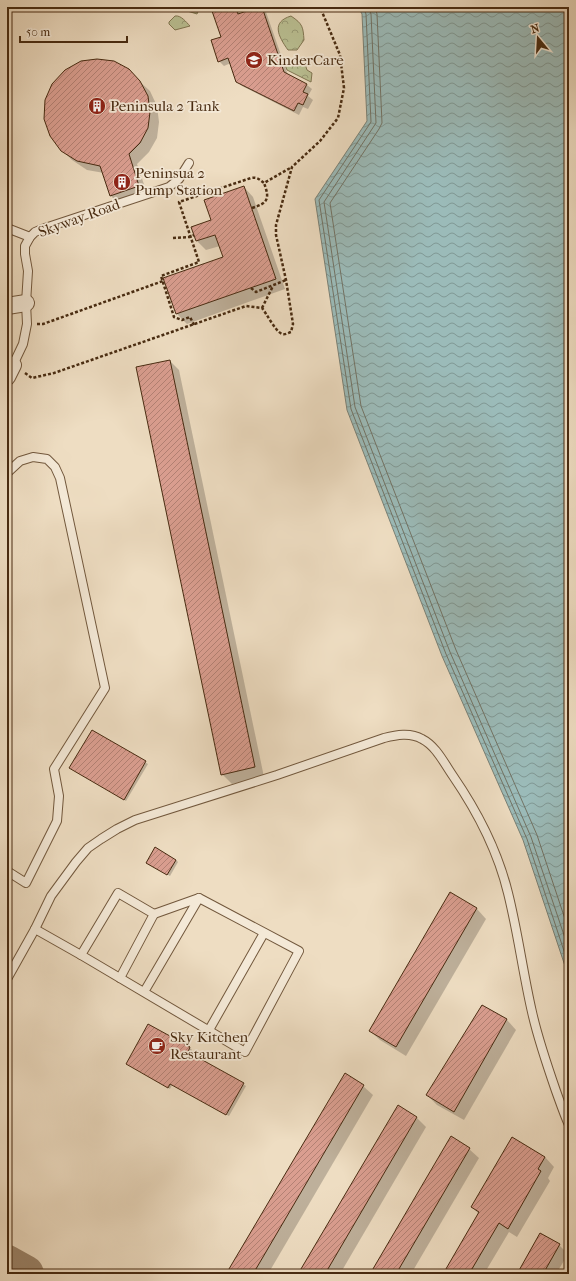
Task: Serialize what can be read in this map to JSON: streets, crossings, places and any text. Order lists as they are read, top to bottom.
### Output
{
  "streets": {
    "lane": ["Skyway Road"]
  },
  "places": {
    "school or university": ["KinderCare"],
    "building": ["Peninsula 2 Tank", "Peninsua 2 Pump Station"],
    "cafe": ["Sky Kitchen Restaurant"]
  },
  "scale_bar": "50 m",
  "north": "top"
}
